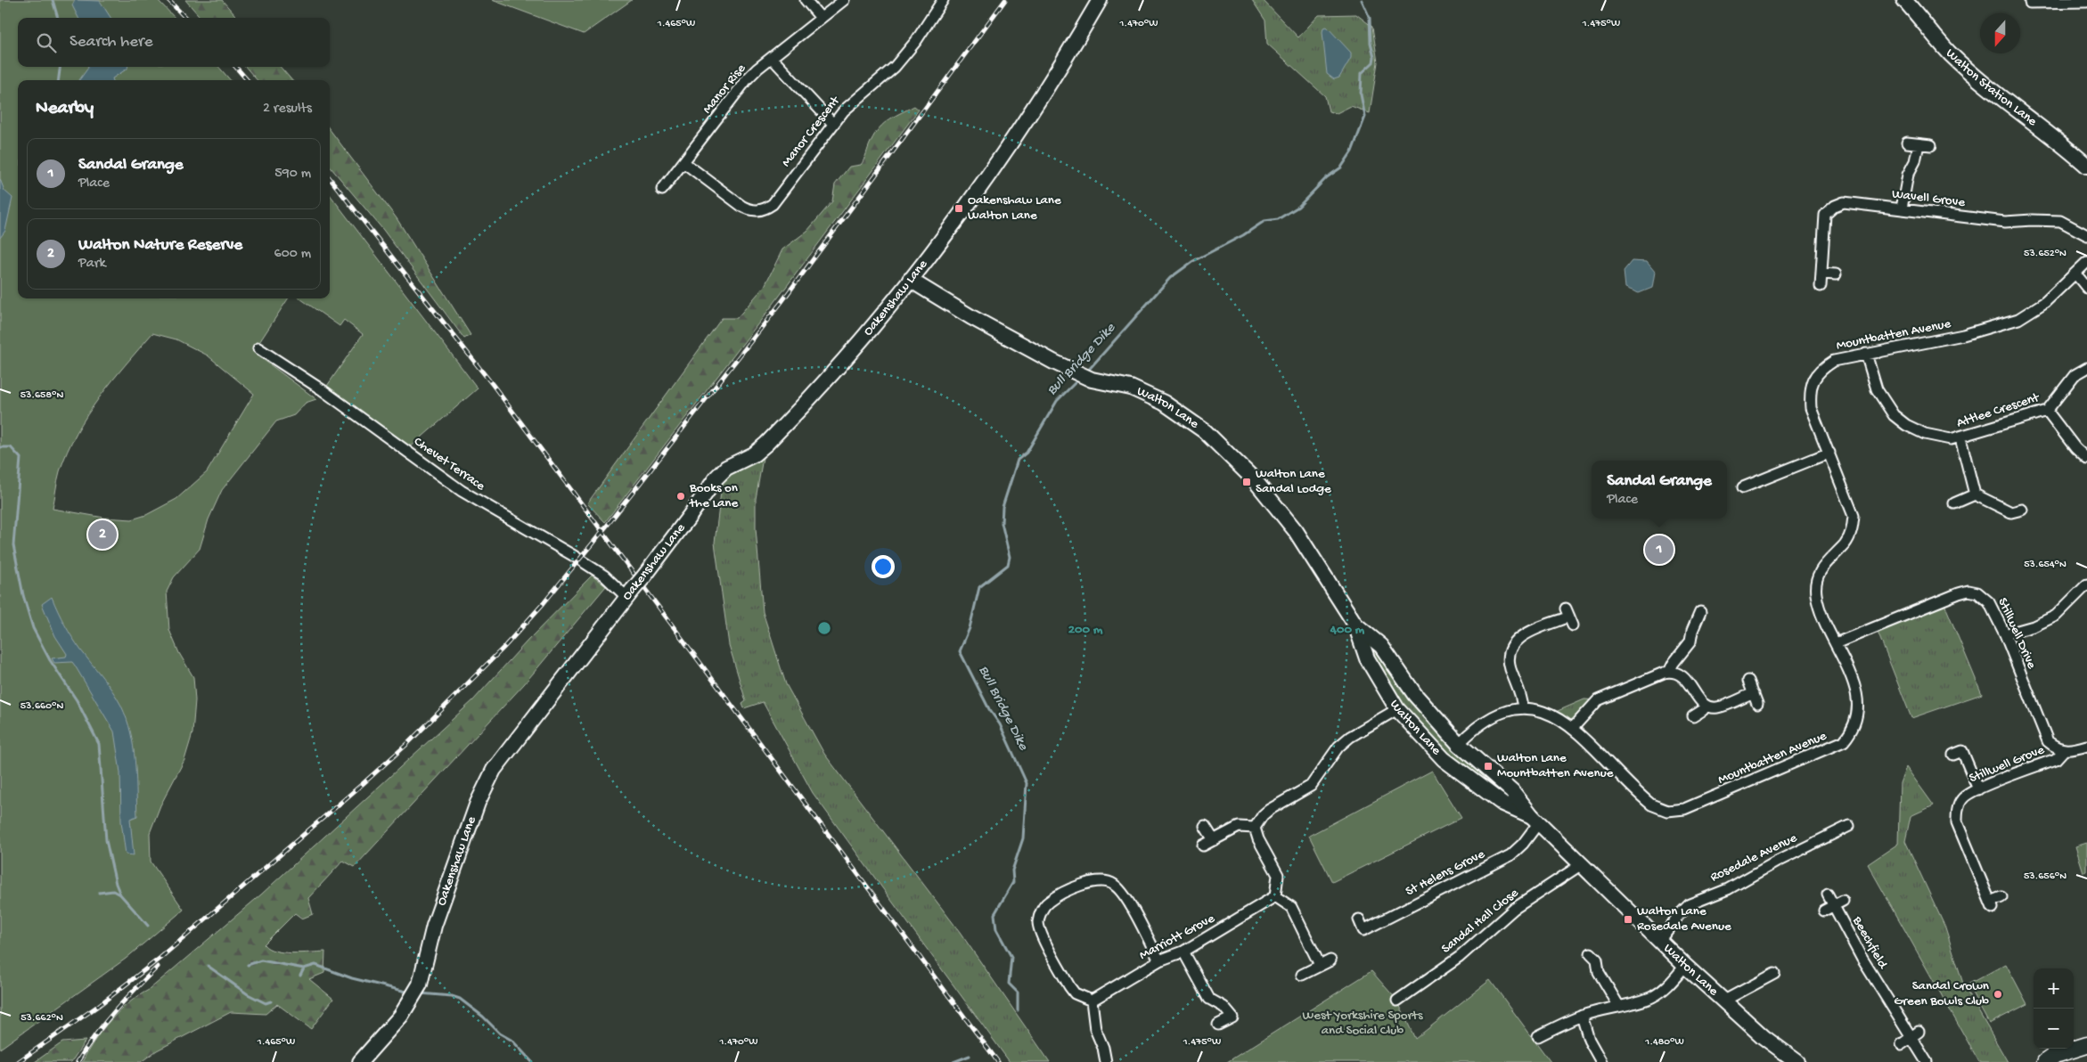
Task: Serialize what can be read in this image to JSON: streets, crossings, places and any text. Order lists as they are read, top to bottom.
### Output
{
  "streets": {
    "street": [
      "Walton Station Lane",
      "Manor Rise",
      "Manor Crescent",
      "Wavell Grove",
      "Oakenshaw Lane",
      "Mountbatten Avenue",
      "Walton Lane",
      "Attlee Crescent",
      "Chevet Terrace",
      "Stillwell Drive",
      "Stillwell Grove",
      "Rosedale Avenue",
      "St Helens Grove",
      "Sandal Hall Close",
      "Marriott Grove",
      "Beechfield"
    ]
  },
  "crossings": [
    ["Manor Rise", "Manor Crescent"],
    ["Oakenshaw Lane", "Walton Lane"],
    ["Oakenshaw Lane", "Chevet Terrace"],
    ["Mountbatten Avenue", "Walton Lane"],
    ["Mountbatten Avenue", "Attlee Crescent"],
    ["Mountbatten Avenue", "Stillwell Drive"],
    ["Walton Lane", "Rosedale Avenue"],
    ["Walton Lane", "St Helens Grove"],
    ["Walton Lane", "Sandal Hall Close"],
    ["Stillwell Drive", "Stillwell Grove"]
  ],
  "water": ["Bull Bridge Dike"],
  "parks": ["West Yorkshire Sports and Social Club"],
  "places": {
    "transit": [
      "Oakenshaw Lane Walton Lane",
      "Walton Lane Sandal Lodge",
      "Walton Lane Mountbatten Avenue",
      "Walton Lane Rosedale Avenue"
    ],
    "other": ["Books on the Lane", "Sandal Crown Green Bowls Club"]
  },
  "north": "bottom",
  "page": {
    "search": "Search here",
    "heading": ["Nearby", "2 results"],
    "list": [
      {
        "mark": "1",
        "name": "Sandal Grange",
        "note": "Place",
        "value": "590 m"
      },
      {
        "mark": "2",
        "name": "Walton Nature Reserve",
        "note": "Park",
        "value": "600 m"
      }
    ],
    "popup": ["Sandal Grange", "Place"],
    "pins": ["2", "1"],
    "map_buttons": ["+", "−"]
  },
  "coordinates": [
    "1.465°W",
    "1.470°W",
    "1.475°W",
    "53.652°N",
    "53.658°N",
    "53.654°N",
    "53.660°N",
    "53.656°N",
    "53.662°N",
    "1.480°W"
  ],
  "rings": ["200 m", "400 m"]
}
